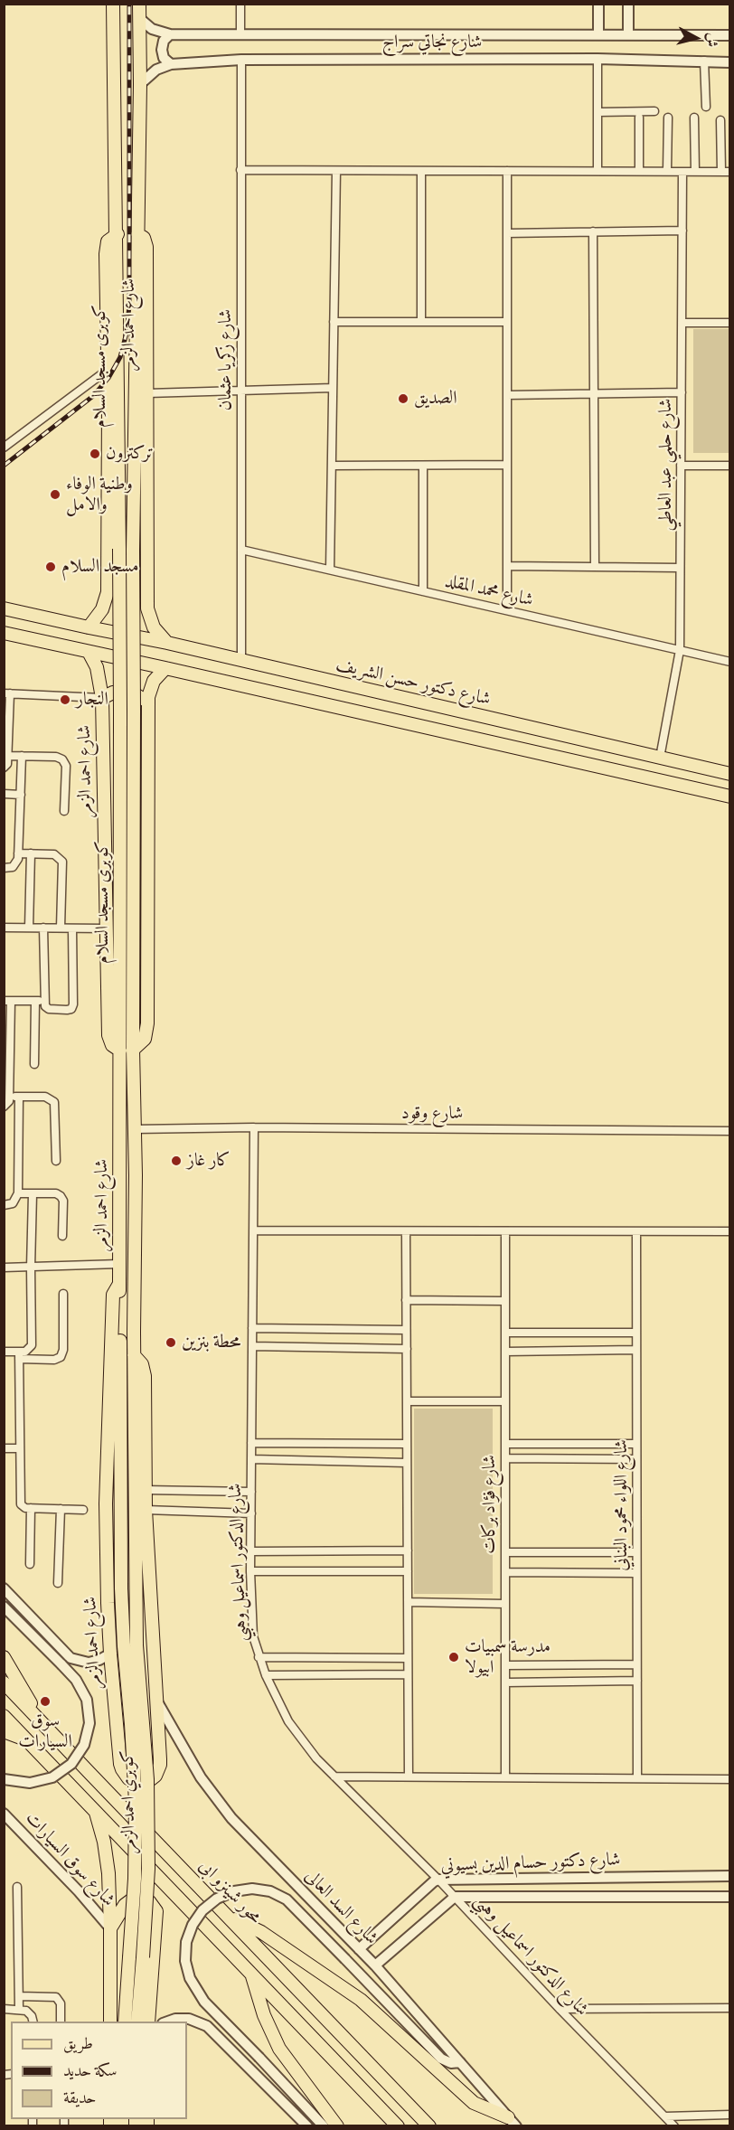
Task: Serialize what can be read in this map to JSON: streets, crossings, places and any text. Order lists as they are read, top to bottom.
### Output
{
  "streets": {
    "main road": [
      "شارع احمد الزمر",
      "كوبرى مسجد السلام",
      "شارع دكتور حسن الشريف",
      "كوبري احمد الزمر",
      "محور شينزو ابى"
    ],
    "street": [
      "شارع نجاتي سراج",
      "شارع زكريا عثمان",
      "شارع حلمي عبد العاطي",
      "شارع محمد المقلد",
      "شارع وقود",
      "شارع فؤاد بركات",
      "شارع اللواء محمود البناني",
      "شارع الدكتور اسماعيل وهبي",
      "شارع سوق السيارات",
      "شارع دكتور حسام الدين بسيوني",
      "شارع السد العالى"
    ]
  },
  "crossings": [
    ["شارع نجاتي سراج", "شارع احمد الزمر"],
    ["شارع نجاتي سراج", "شارع زكريا عثمان"],
    ["شارع احمد الزمر", "كوبرى مسجد السلام"],
    ["شارع احمد الزمر", "شارع دكتور حسن الشريف"],
    ["شارع احمد الزمر", "شارع وقود"],
    ["شارع احمد الزمر", "شارع السد العالى"],
    ["شارع زكريا عثمان", "شارع محمد المقلد"],
    ["شارع زكريا عثمان", "شارع دكتور حسن الشريف"],
    ["شارع حلمي عبد العاطي", "شارع محمد المقلد"],
    ["شارع حلمي عبد العاطي", "شارع دكتور حسن الشريف"],
    ["شارع وقود", "شارع الدكتور اسماعيل وهبي"],
    ["شارع الدكتور اسماعيل وهبي", "شارع دكتور حسام الدين بسيوني"],
    ["شارع دكتور حسام الدين بسيوني", "شارع السد العالى"]
  ],
  "places": [
    "الصديق",
    "تركترون",
    "وطنية الوفاء والامل",
    "مسجد السلام",
    "النجار",
    "كار غاز",
    "محطة بنزين",
    "مدرسة سمبيات ابيولا",
    "سوق السيارات"
  ],
  "legend": ["طريق", "سكة حديد", "حديقة"],
  "north": "right"
}
